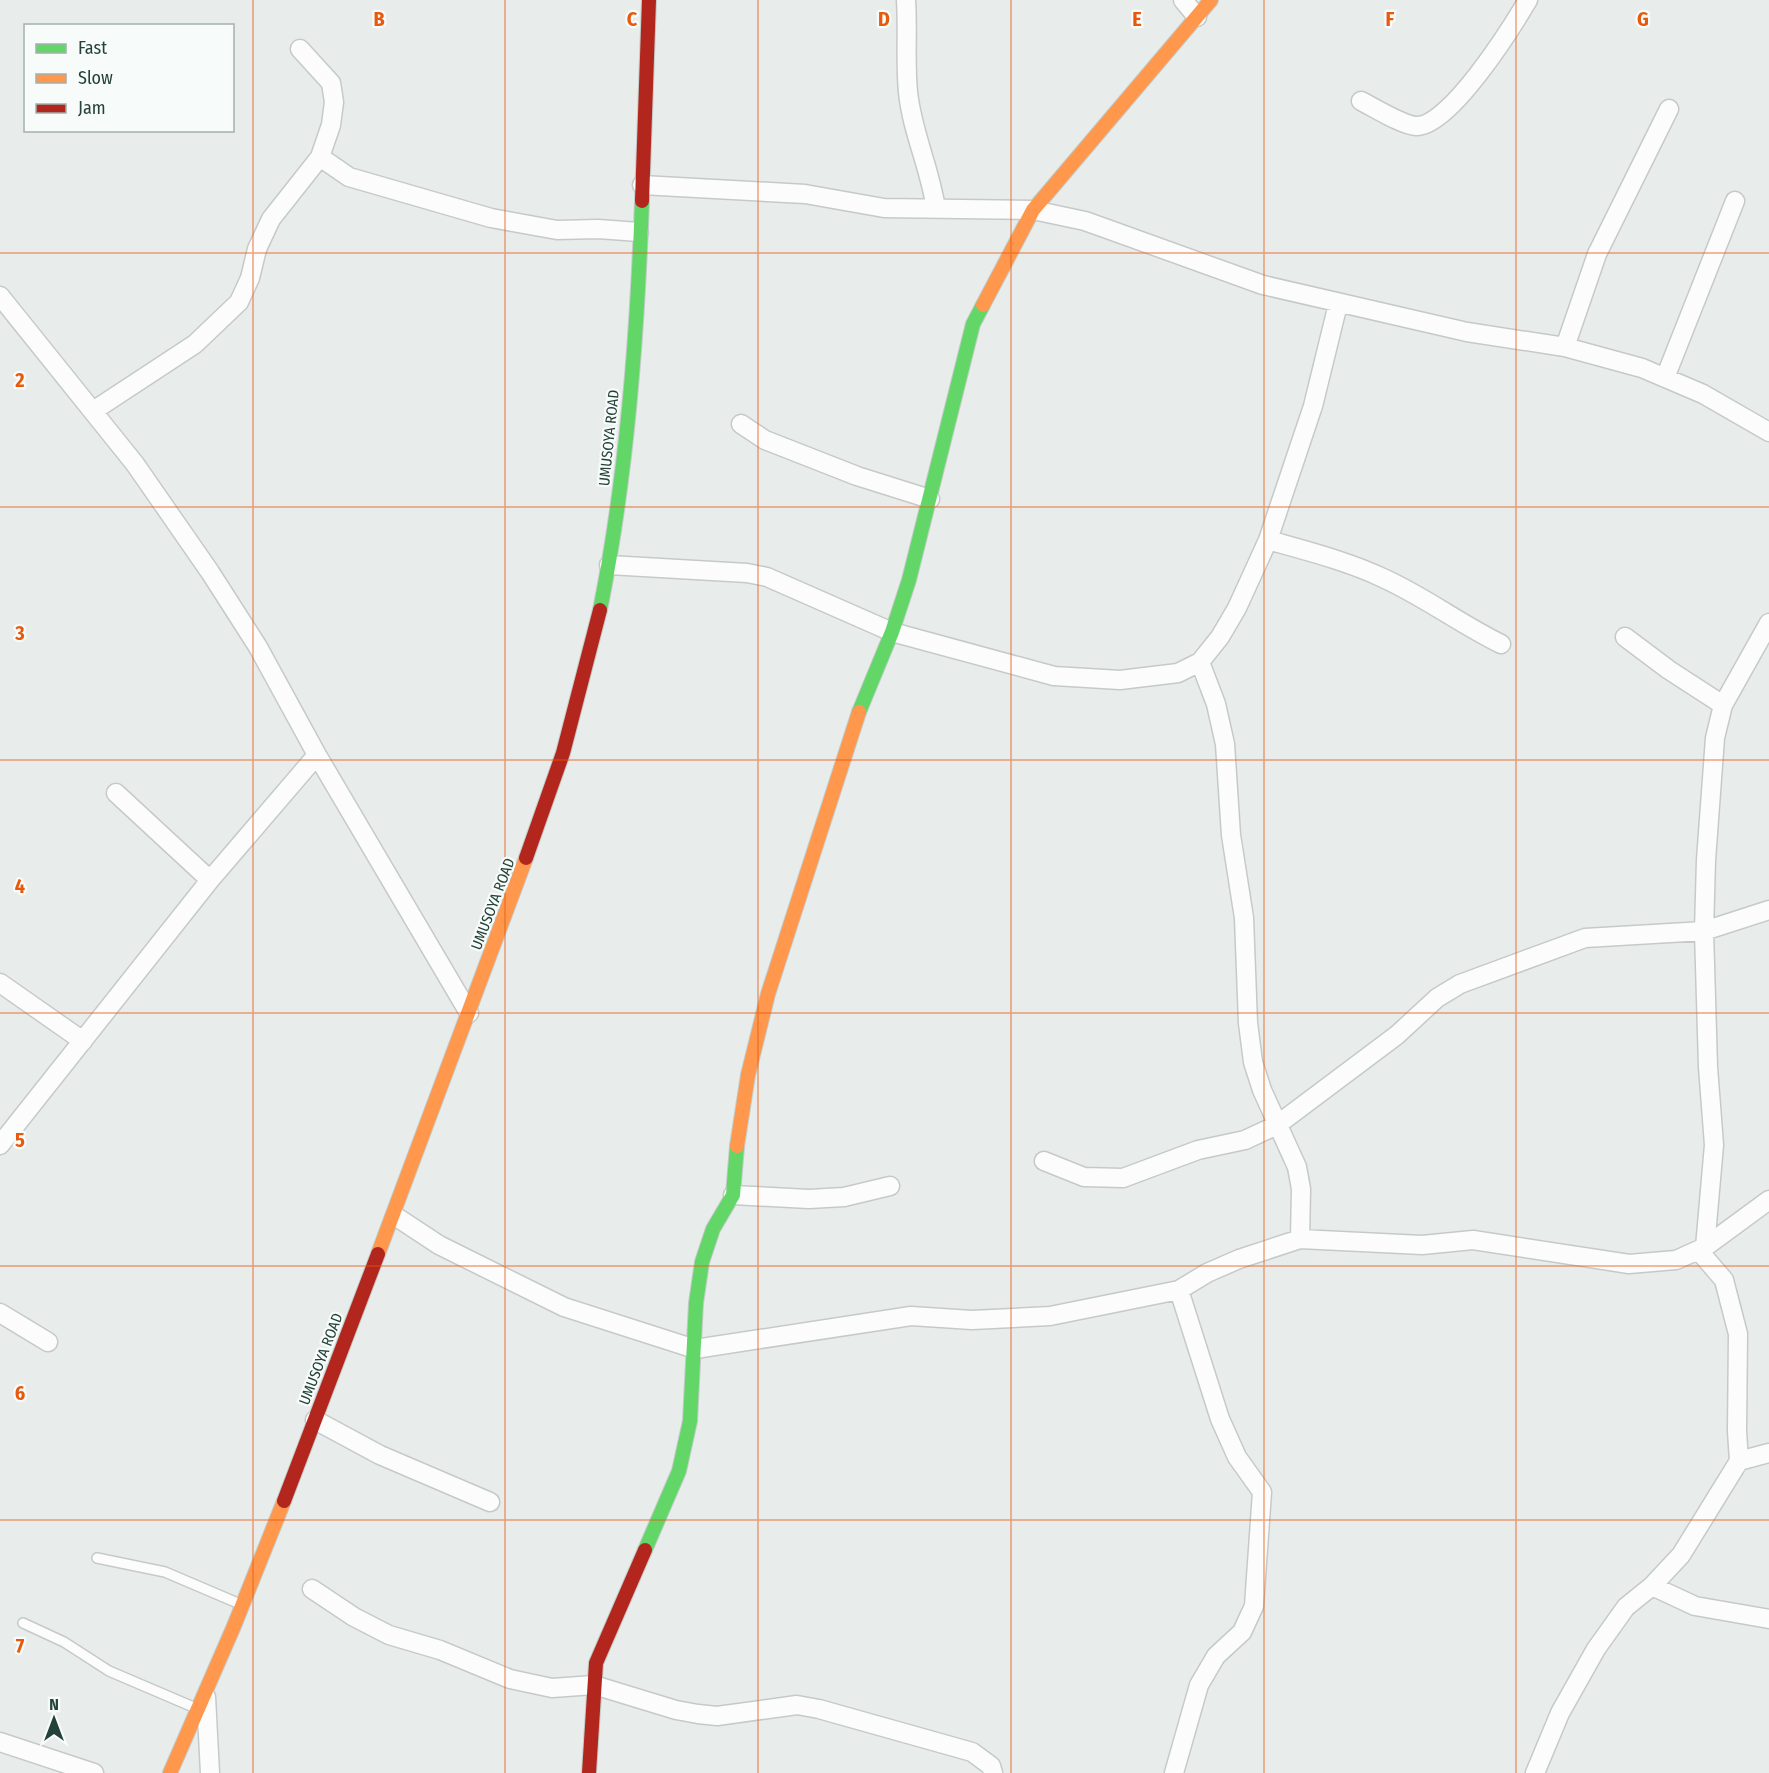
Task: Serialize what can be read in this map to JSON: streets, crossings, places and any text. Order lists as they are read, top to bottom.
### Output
{
  "streets": {
    "street": ["UMUSOYA ROAD"]
  },
  "legend": ["Fast", "Slow", "Jam"],
  "north": "top",
  "grid": {
    "columns": [
      "B",
      "C",
      "D",
      "E",
      "F",
      "G"
    ],
    "rows": [
      "2",
      "3",
      "4",
      "5",
      "6",
      "7"
    ]
  }
}
